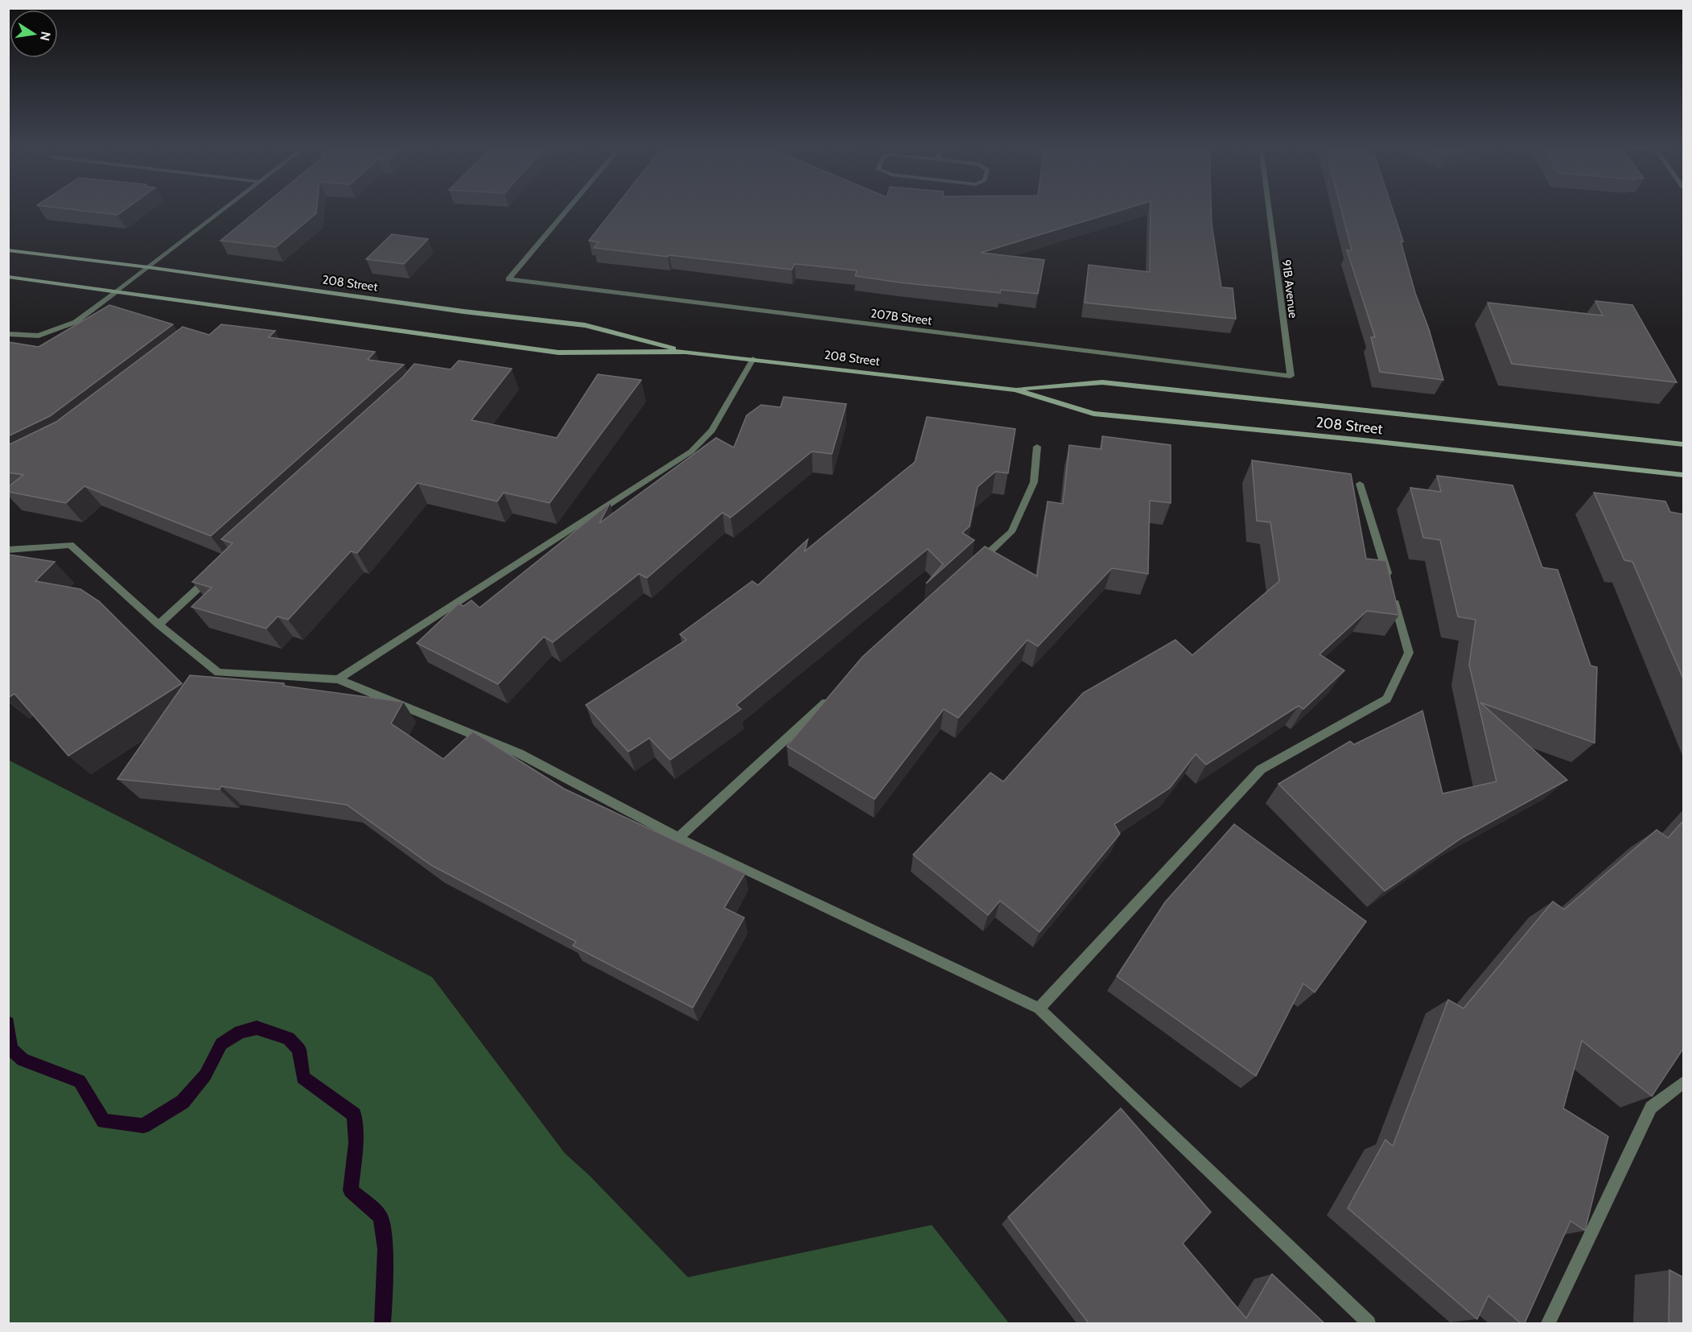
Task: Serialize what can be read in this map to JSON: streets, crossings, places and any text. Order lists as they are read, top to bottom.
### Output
{
  "streets": {
    "main road": ["208 Street"],
    "street": ["91B Avenue", "207B Street"]
  },
  "crossings": [
    ["91B Avenue", "207B Street"]
  ],
  "north": "right"
}
